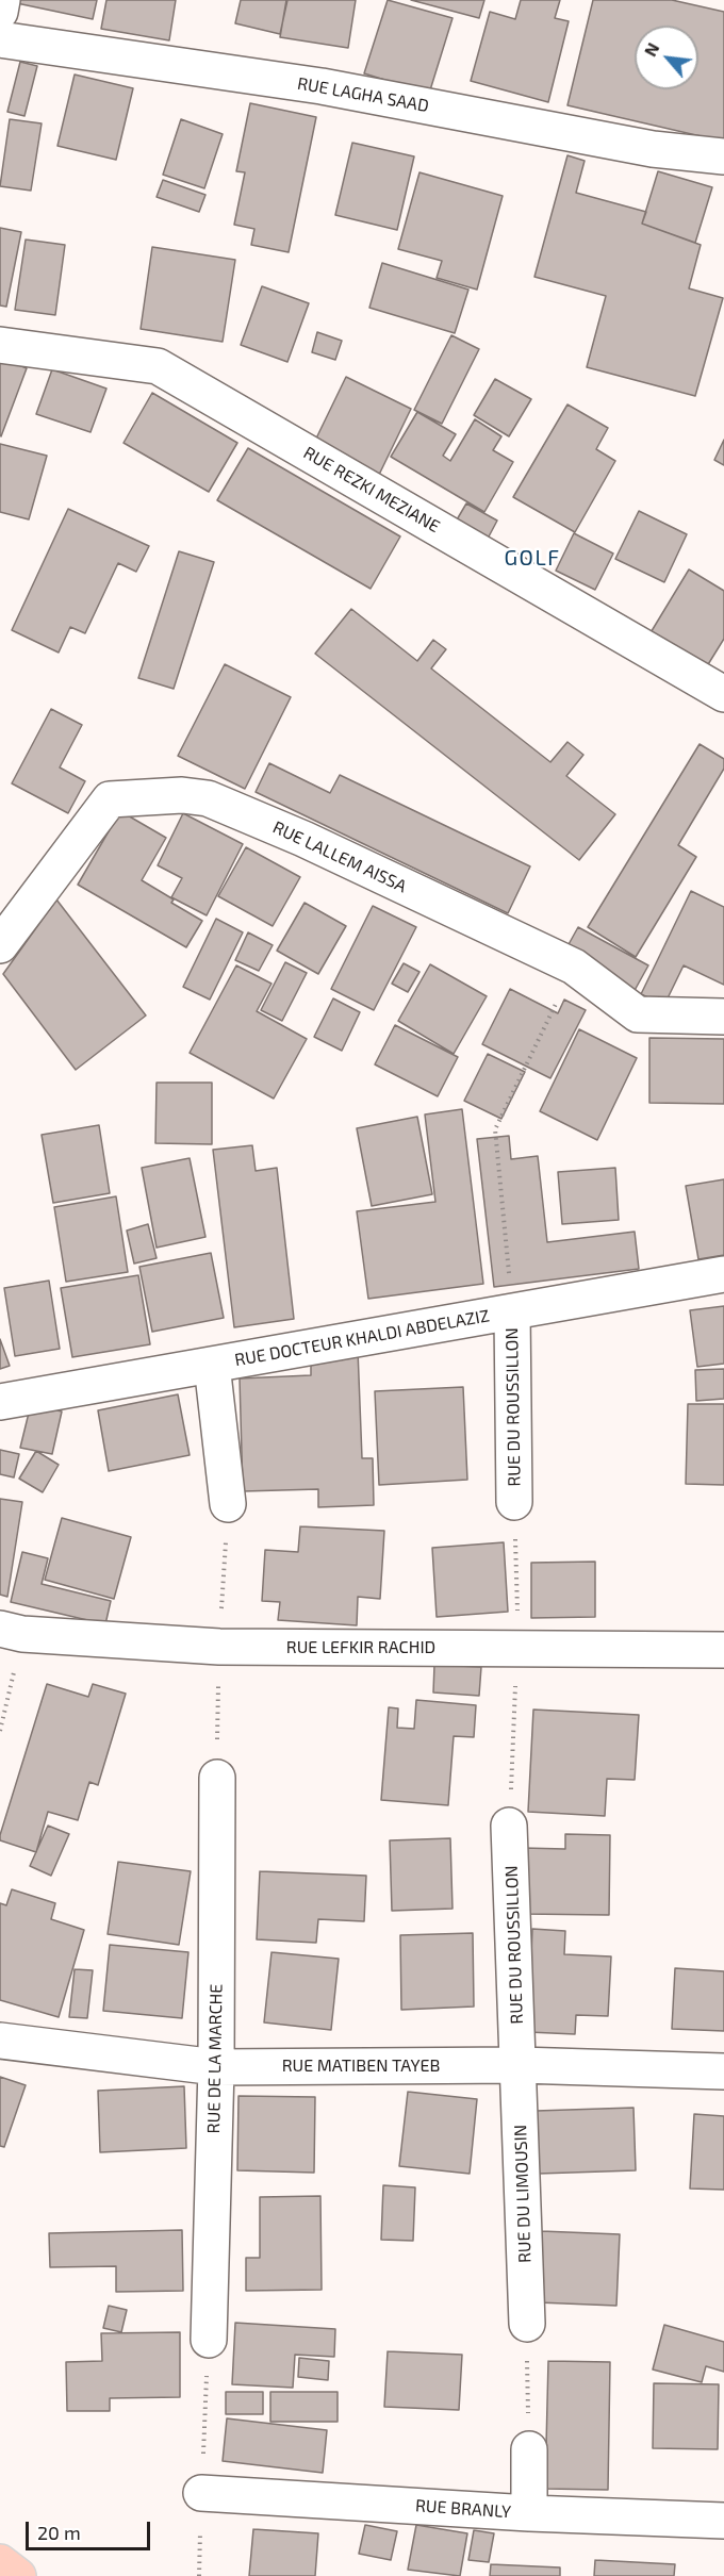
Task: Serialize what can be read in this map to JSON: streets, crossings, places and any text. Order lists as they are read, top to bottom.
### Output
{
  "streets": {
    "street": [
      "RUE LAGHA SAAD",
      "RUE REZKI MEZIANE",
      "RUE LALLEM AISSA",
      "RUE DOCTEUR KHALDI ABDELAZIZ",
      "RUE DU ROUSSILLON",
      "RUE LEFKIR RACHID",
      "RUE DE LA MARCHE",
      "RUE MATIBEN TAYEB",
      "RUE DU LIMOUSIN",
      "RUE BRANLY"
    ]
  },
  "crossings": [
    ["RUE DOCTEUR KHALDI ABDELAZIZ", "RUE DU ROUSSILLON"],
    ["RUE DU ROUSSILLON", "RUE MATIBEN TAYEB"],
    ["RUE DU ROUSSILLON", "RUE DU LIMOUSIN"],
    ["RUE DE LA MARCHE", "RUE MATIBEN TAYEB"],
    ["RUE MATIBEN TAYEB", "RUE DU LIMOUSIN"]
  ],
  "districts": ["GOLF"],
  "scale_bar": "20 m",
  "north": "top left"
}
